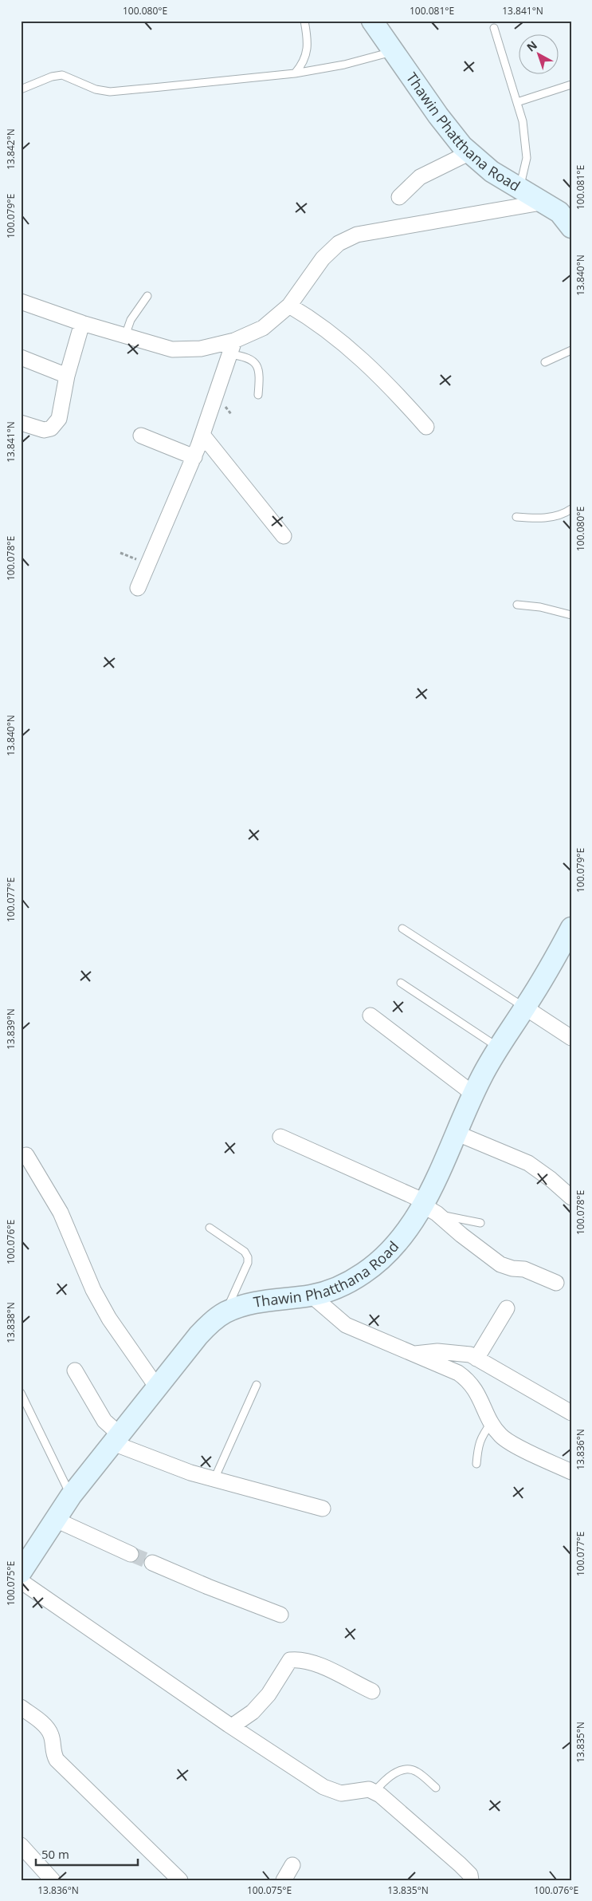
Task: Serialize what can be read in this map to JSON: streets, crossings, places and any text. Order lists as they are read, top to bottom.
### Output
{
  "streets": {
    "street": ["Thawin Phatthana Road"]
  },
  "scale_bar": "50 m",
  "north": "top left",
  "coordinates": [
    "100.080°E",
    "100.081°E",
    "13.841°N",
    "13.842°N",
    "100.079°E",
    "13.840°N",
    "100.078°E",
    "100.077°E",
    "13.839°N",
    "100.076°E",
    "13.838°N",
    "13.836°N",
    "100.075°E",
    "13.835°N"
  ]
}
